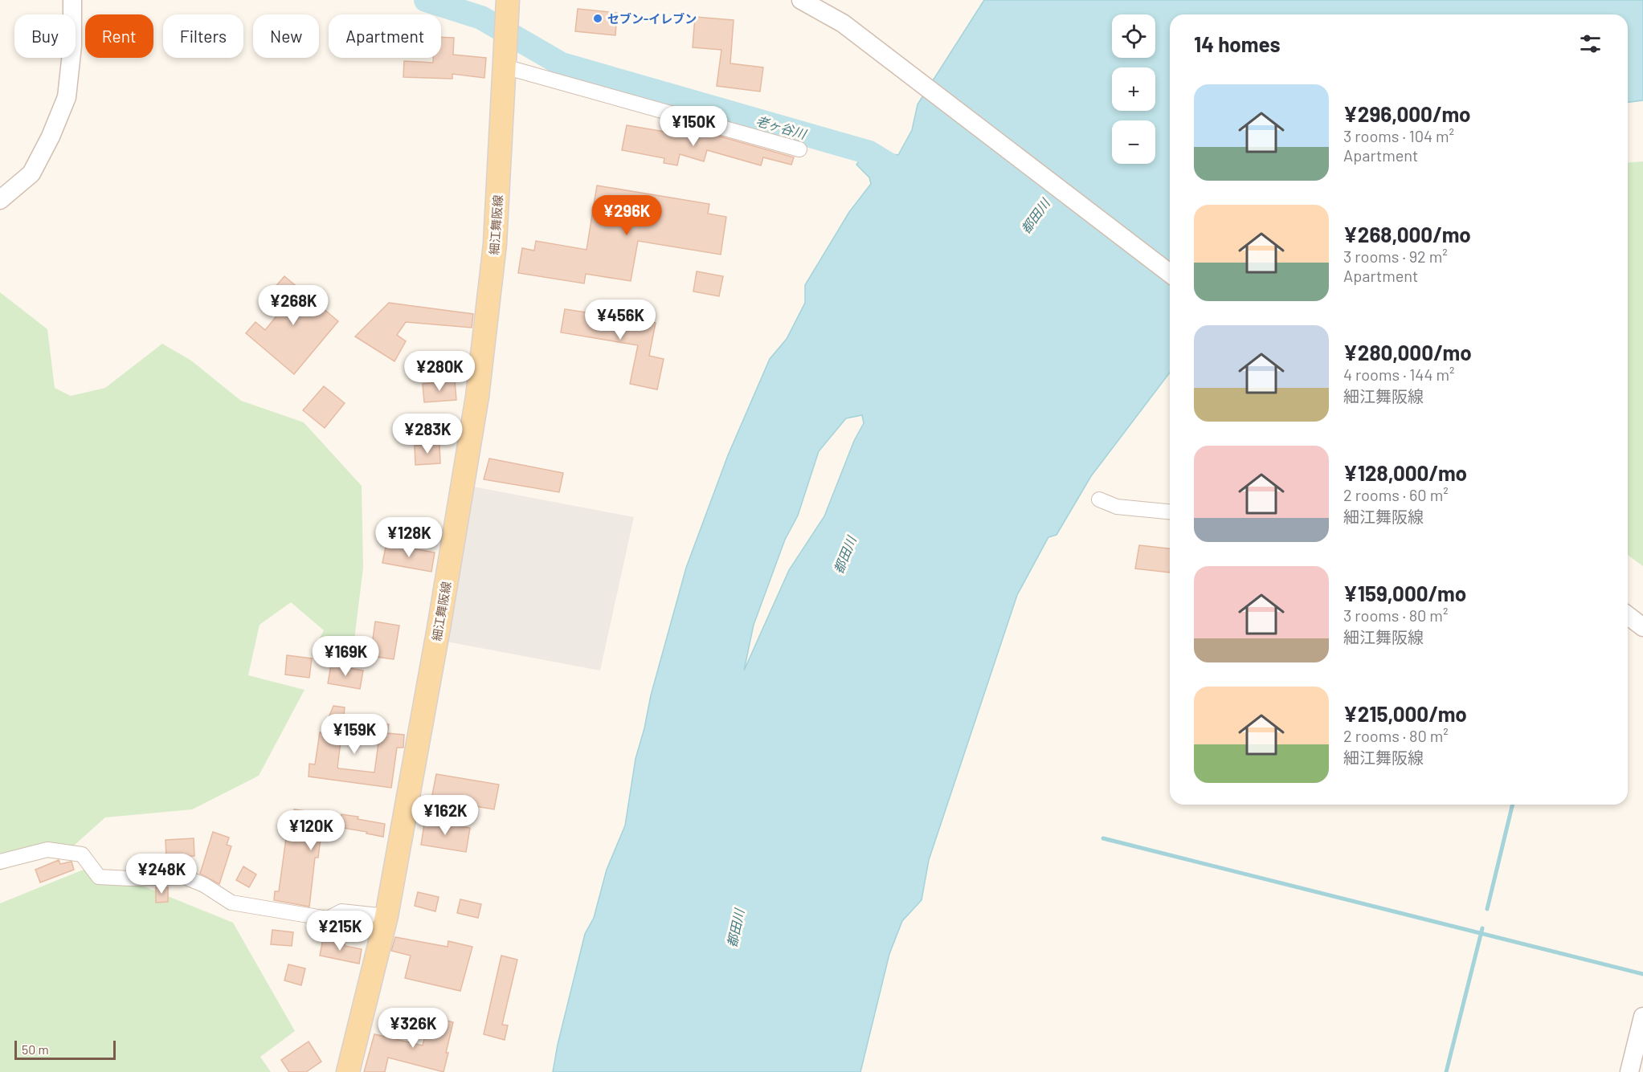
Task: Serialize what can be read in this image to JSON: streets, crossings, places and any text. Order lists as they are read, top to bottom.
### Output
{
  "streets": {
    "main road": ["細江舞阪線"]
  },
  "water": ["老ヶ谷川", "都田川"],
  "places": ["セブン-イレブン"],
  "scale_bar": "50 m",
  "page": {
    "map_buttons": ["+", "−"],
    "chip": [
      "Buy",
      "Rent",
      "Filters",
      "New",
      "Apartment"
    ],
    "heading": "14 homes",
    "list": [
      {
        "name": "¥296,000/mo",
        "note": "3 rooms · 104 m² · Apartment"
      },
      {
        "name": "¥268,000/mo",
        "note": "3 rooms · 92 m² · Apartment"
      },
      {
        "name": "¥280,000/mo",
        "note": "4 rooms · 144 m² · 細江舞阪線"
      },
      {
        "name": "¥128,000/mo",
        "note": "2 rooms · 60 m² · 細江舞阪線"
      },
      {
        "name": "¥159,000/mo",
        "note": "3 rooms · 80 m² · 細江舞阪線"
      },
      {
        "name": "¥215,000/mo",
        "note": "2 rooms · 80 m² · 細江舞阪線"
      }
    ],
    "price": [
      "¥150K",
      "¥296K",
      "¥268K",
      "¥456K",
      "¥280K",
      "¥283K",
      "¥128K",
      "¥169K",
      "¥159K",
      "¥162K",
      "¥120K",
      "¥248K",
      "¥215K",
      "¥326K"
    ],
    "scale": "50 m"
  }
}
